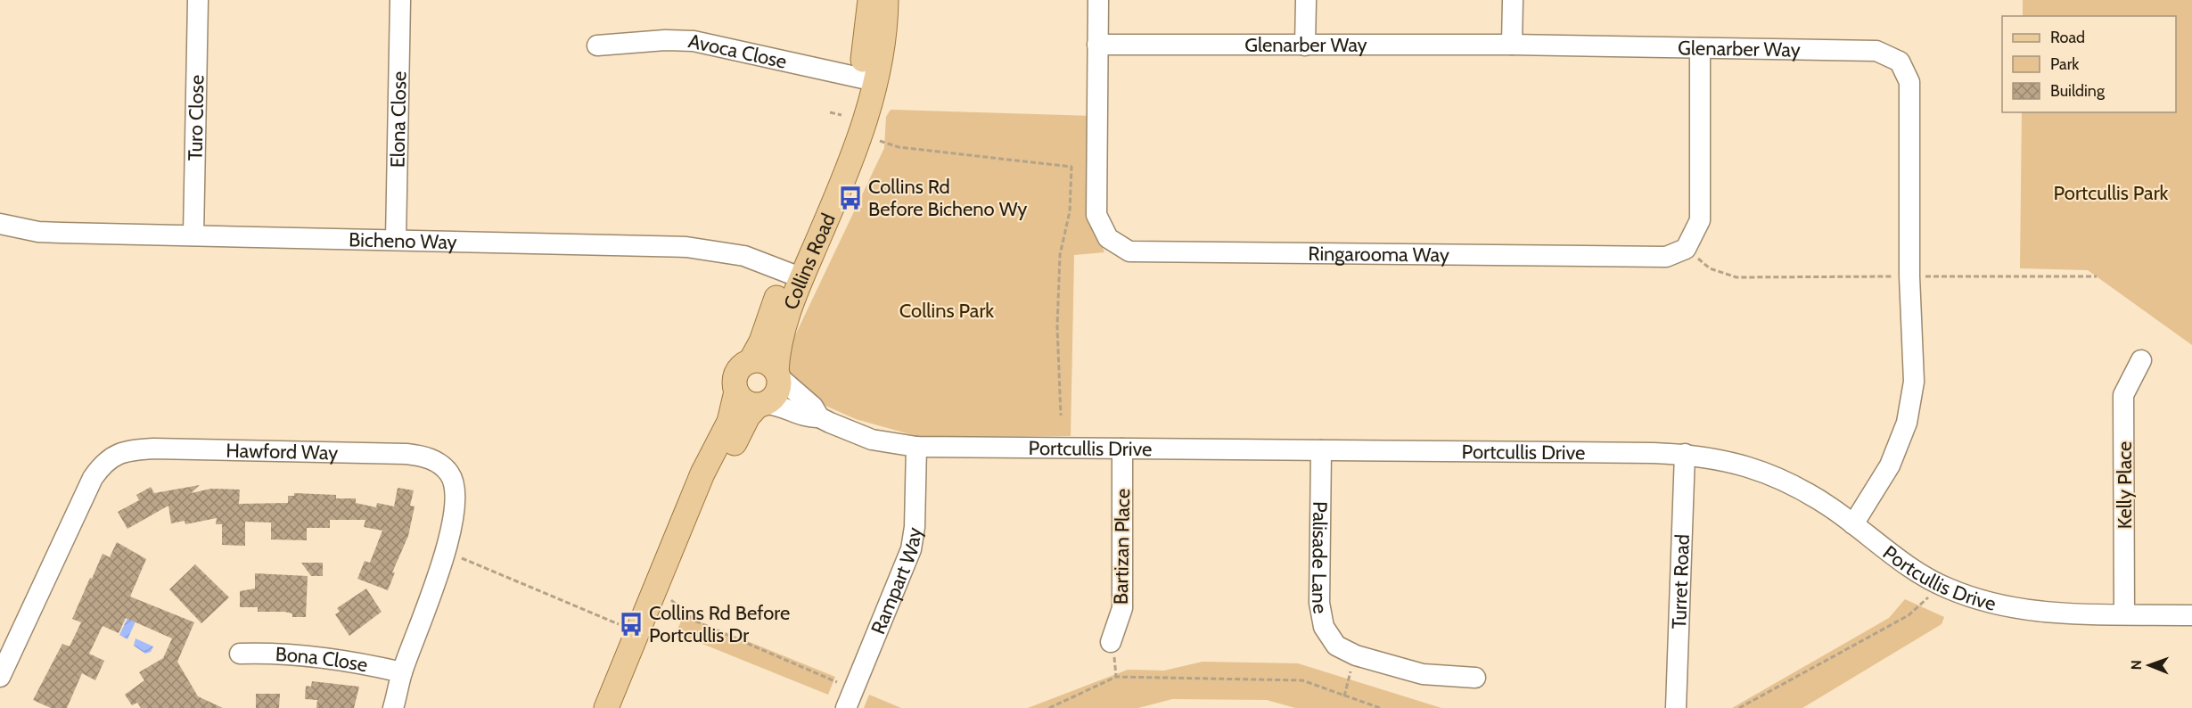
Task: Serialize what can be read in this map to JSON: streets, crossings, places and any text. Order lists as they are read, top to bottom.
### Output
{
  "streets": {
    "main road": ["Collins Road"],
    "street": [
      "Glenarber Way",
      "Avoca Close",
      "Turo Close",
      "Elona Close",
      "Bicheno Way",
      "Ringarooma Way",
      "Portcullis Drive",
      "Hawford Way",
      "Kelly Place",
      "Bartizan Place",
      "Palisade Lane",
      "Rampart Way",
      "Turret Road",
      "Bona Close"
    ]
  },
  "crossings": [
    ["Glenarber Way", "Ringarooma Way"],
    ["Glenarber Way", "Portcullis Drive"],
    ["Avoca Close", "Collins Road"],
    ["Turo Close", "Bicheno Way"],
    ["Elona Close", "Bicheno Way"],
    ["Bicheno Way", "Collins Road"],
    ["Collins Road", "Portcullis Drive"],
    ["Portcullis Drive", "Kelly Place"],
    ["Portcullis Drive", "Bartizan Place"],
    ["Portcullis Drive", "Palisade Lane"],
    ["Portcullis Drive", "Rampart Way"],
    ["Portcullis Drive", "Turret Road"],
    ["Hawford Way", "Bona Close"]
  ],
  "parks": ["Portcullis Park", "Collins Park"],
  "places": {
    "bus stop": ["Collins Rd Before Bicheno Wy", "Collins Rd Before Portcullis Dr"]
  },
  "legend": ["Road", "Park", "Building"],
  "north": "left"
}
